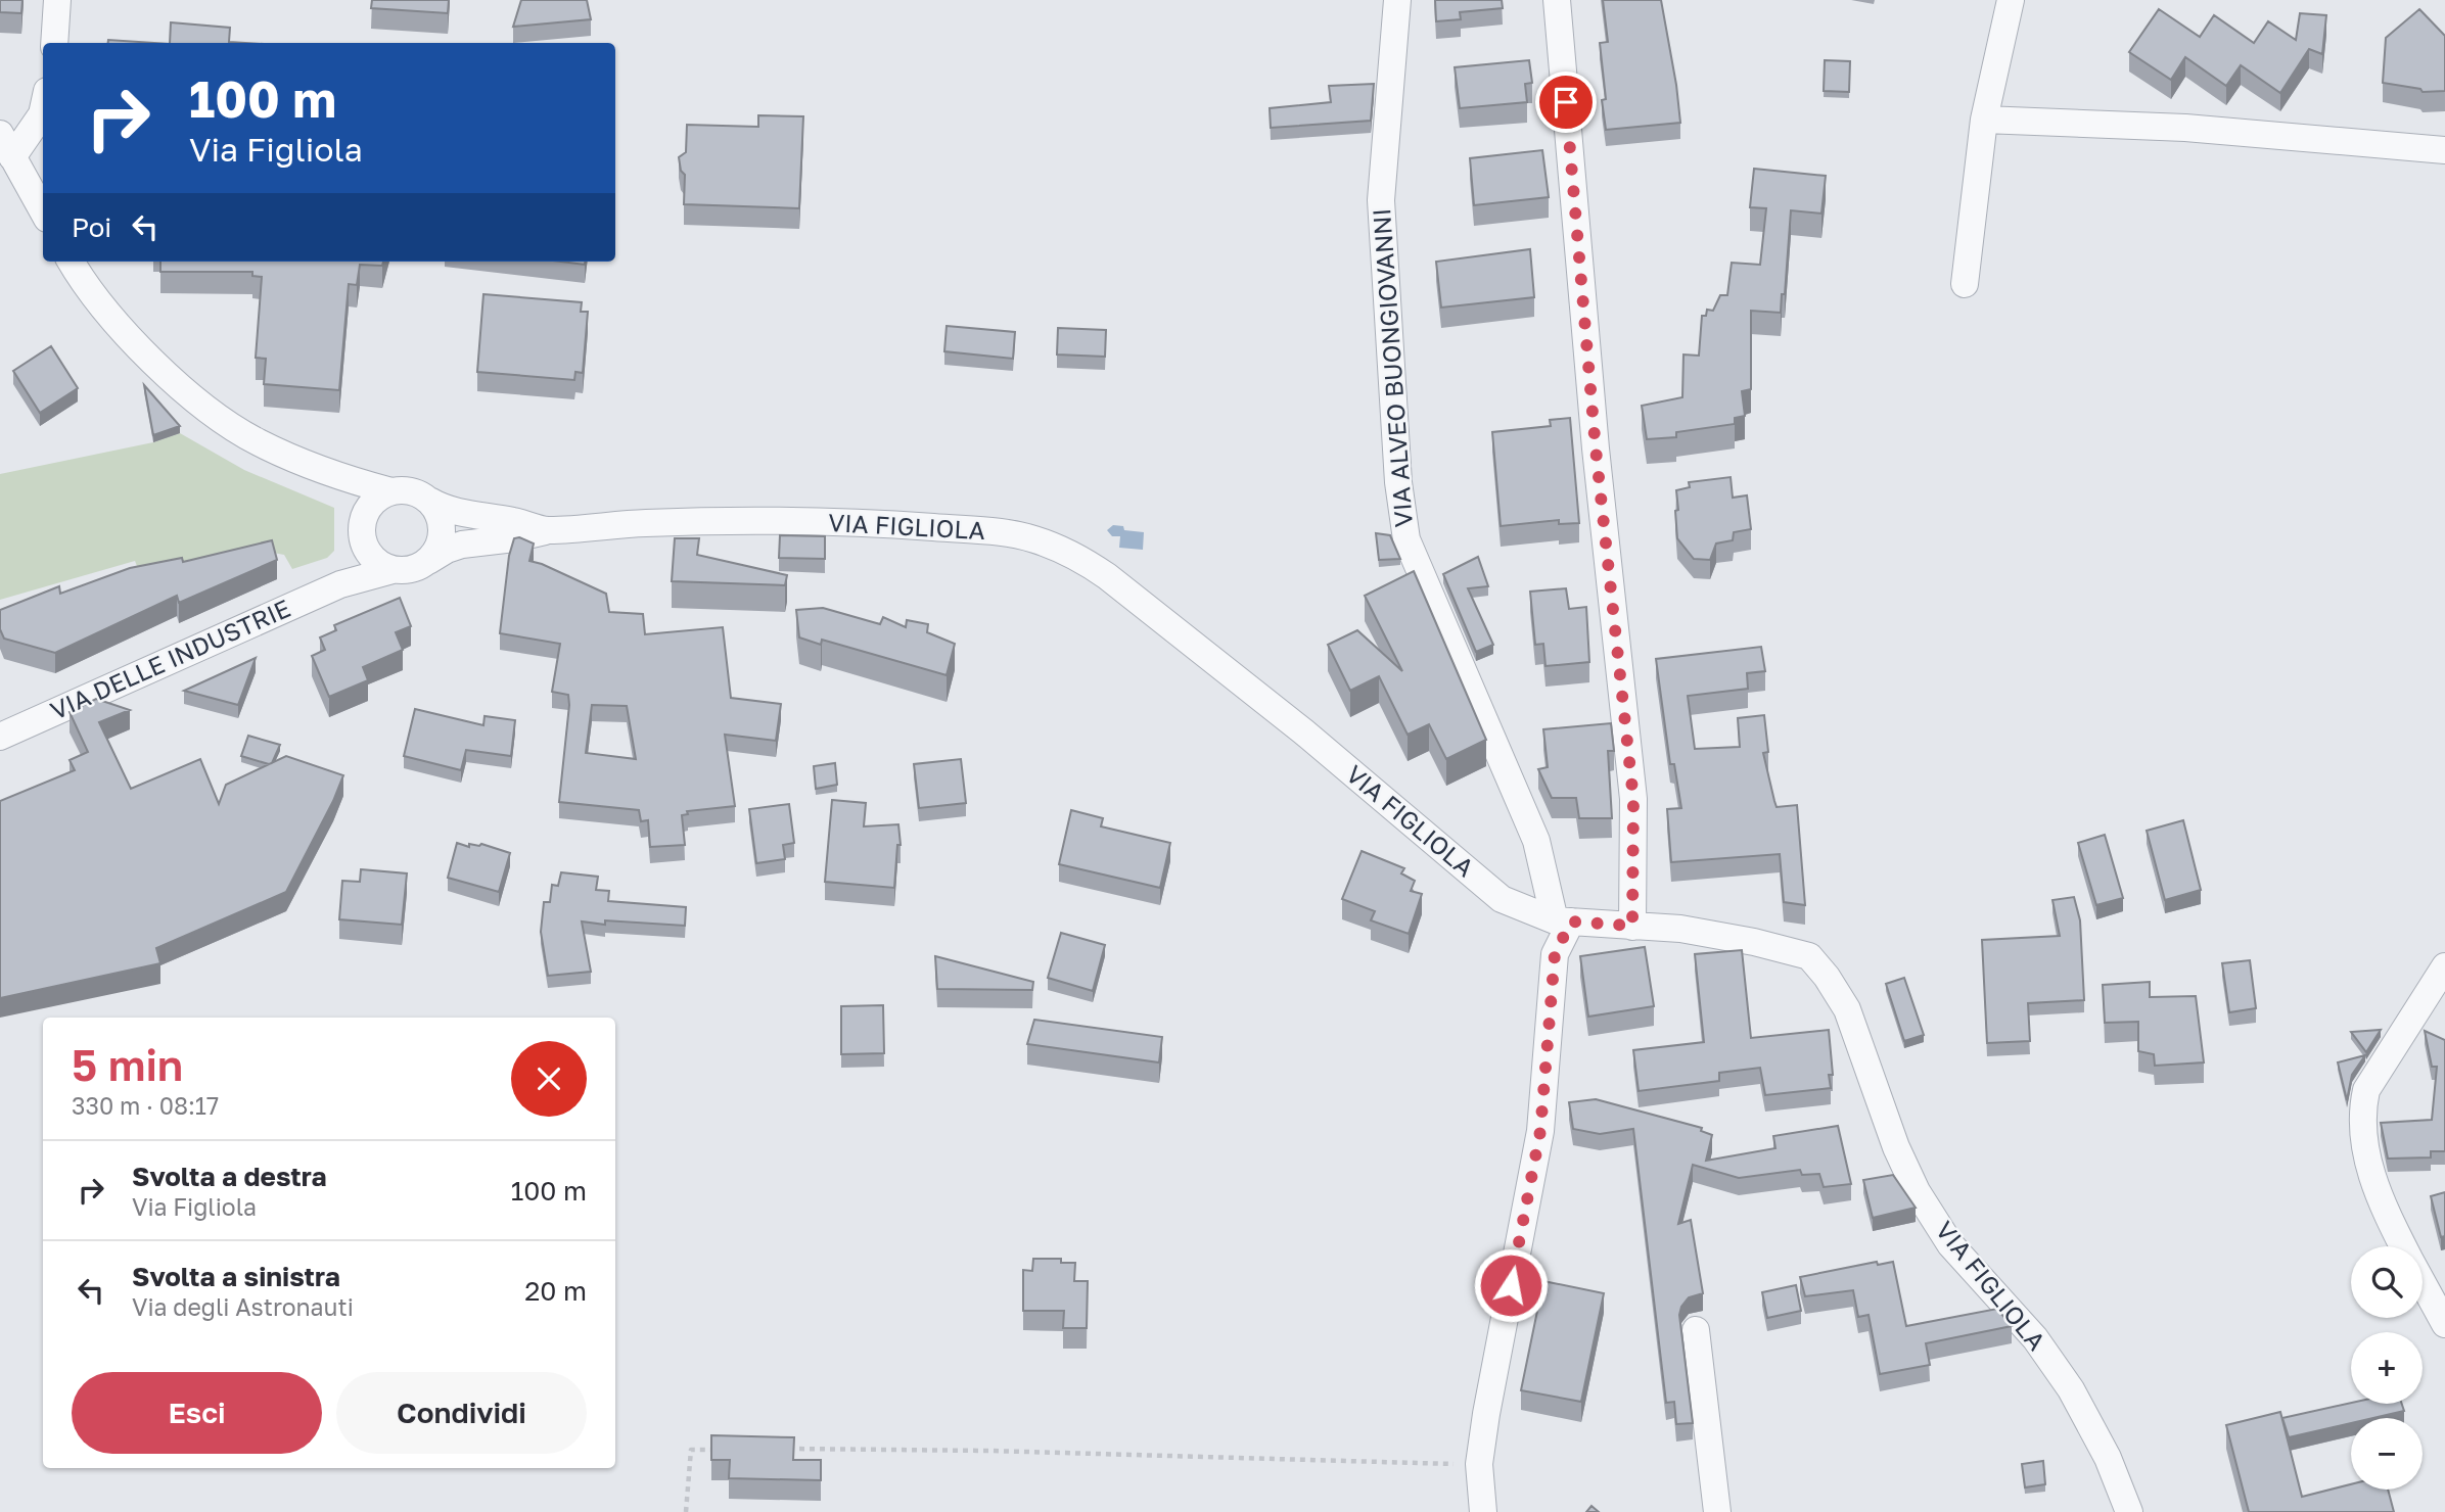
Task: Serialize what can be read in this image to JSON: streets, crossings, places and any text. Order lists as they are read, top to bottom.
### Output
{
  "streets": {
    "street": ["VIA ALVEO BUONGIOVANNI", "VIA FIGLIOLA", "VIA DELLE INDUSTRIE"]
  },
  "crossings": [
    ["VIA ALVEO BUONGIOVANNI", "VIA FIGLIOLA"],
    ["VIA FIGLIOLA", "VIA DELLE INDUSTRIE"]
  ],
  "page": {
    "turn": ["100 m", "Via Figliola"],
    "then": "Poi",
    "heading": ["5 min", "330 m · 08:17"],
    "list": [
      {
        "name": "Svolta a destra",
        "note": "Via Figliola",
        "value": "100 m"
      },
      {
        "name": "Svolta a sinistra",
        "note": "Via degli Astronauti",
        "value": "20 m"
      }
    ],
    "map_buttons": ["+", "−"],
    "buttons": ["Esci", "Condividi"]
  }
}
